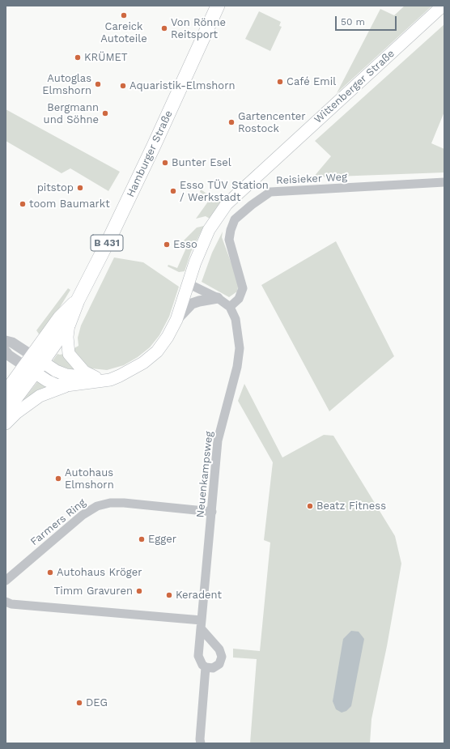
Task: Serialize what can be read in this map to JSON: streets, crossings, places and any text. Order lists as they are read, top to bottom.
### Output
{
  "streets": {
    "main road": ["Wittenberger Straße", "Hamburger Straße", "B 431"],
    "street": ["Reisieker Weg", "Neuenkampsweg", "Farmers Ring"]
  },
  "crossings": [
    ["Wittenberger Straße", "Hamburger Straße"],
    ["Wittenberger Straße", "B 431"],
    ["Hamburger Straße", "B 431"],
    ["Reisieker Weg", "Neuenkampsweg"],
    ["Neuenkampsweg", "Farmers Ring"]
  ],
  "places": [
    "Careick Autoteile",
    "Von Rönne Reitsport",
    "KRÜMET",
    "Café Emil",
    "Autoglas Elmshorn",
    "Aquaristik-Elmshorn",
    "Bergmann und Söhne",
    "Gartencenter Rostock",
    "Bunter Esel",
    "pitstop",
    "Esso TÜV Station / Werkstadt",
    "toom Baumarkt",
    "Esso",
    "Autohaus Elmshorn",
    "Beatz Fitness",
    "Egger",
    "Autohaus Kröger",
    "Timm Gravuren",
    "Keradent",
    "DEG"
  ],
  "scale_bar": "50 m"
}
